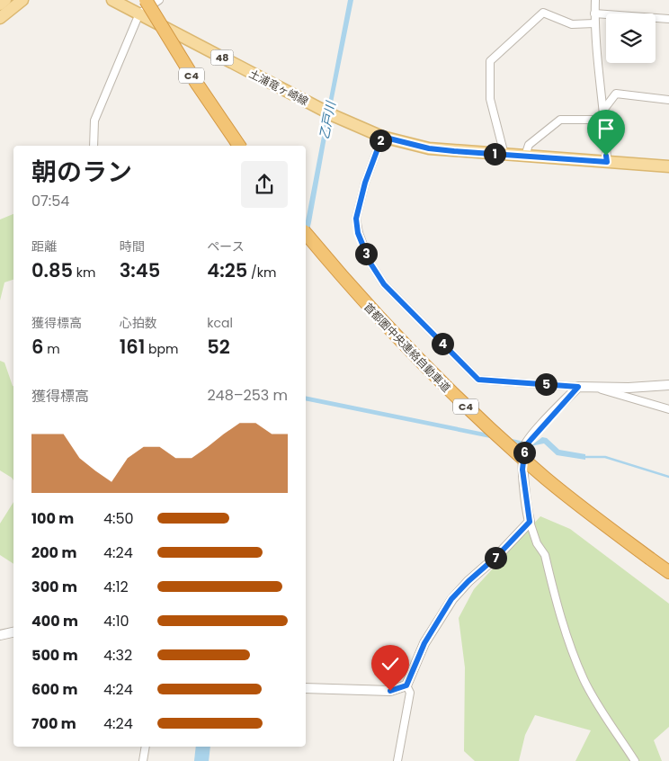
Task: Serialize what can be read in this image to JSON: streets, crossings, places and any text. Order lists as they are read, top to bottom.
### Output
{
  "streets": {
    "highway": ["C4", "首都圏中央連絡自動車道"],
    "main road": ["48", "土浦竜ヶ崎線"]
  },
  "water": ["乙戸川"],
  "page": {
    "pins": [
      "2",
      "1",
      "3",
      "4",
      "5",
      "6",
      "7"
    ],
    "heading": ["朝のラン", "07:54"],
    "stats": [
      ["距離", "0.85 km"],
      ["時間", "3:45"],
      ["ペース", "4:25 /km"],
      ["獲得標高", "6 m"],
      ["心拍数", "161 bpm"],
      ["kcal", "52"]
    ],
    "chart": ["獲得標高", "248–253 m"],
    "list": [
      {
        "name": "100 m",
        "note": "4:50"
      },
      {
        "name": "200 m",
        "note": "4:24"
      },
      {
        "name": "300 m",
        "note": "4:12"
      },
      {
        "name": "400 m",
        "note": "4:10"
      },
      {
        "name": "500 m",
        "note": "4:32"
      },
      {
        "name": "600 m",
        "note": "4:24"
      },
      {
        "name": "700 m",
        "note": "4:24"
      }
    ]
  }
}
